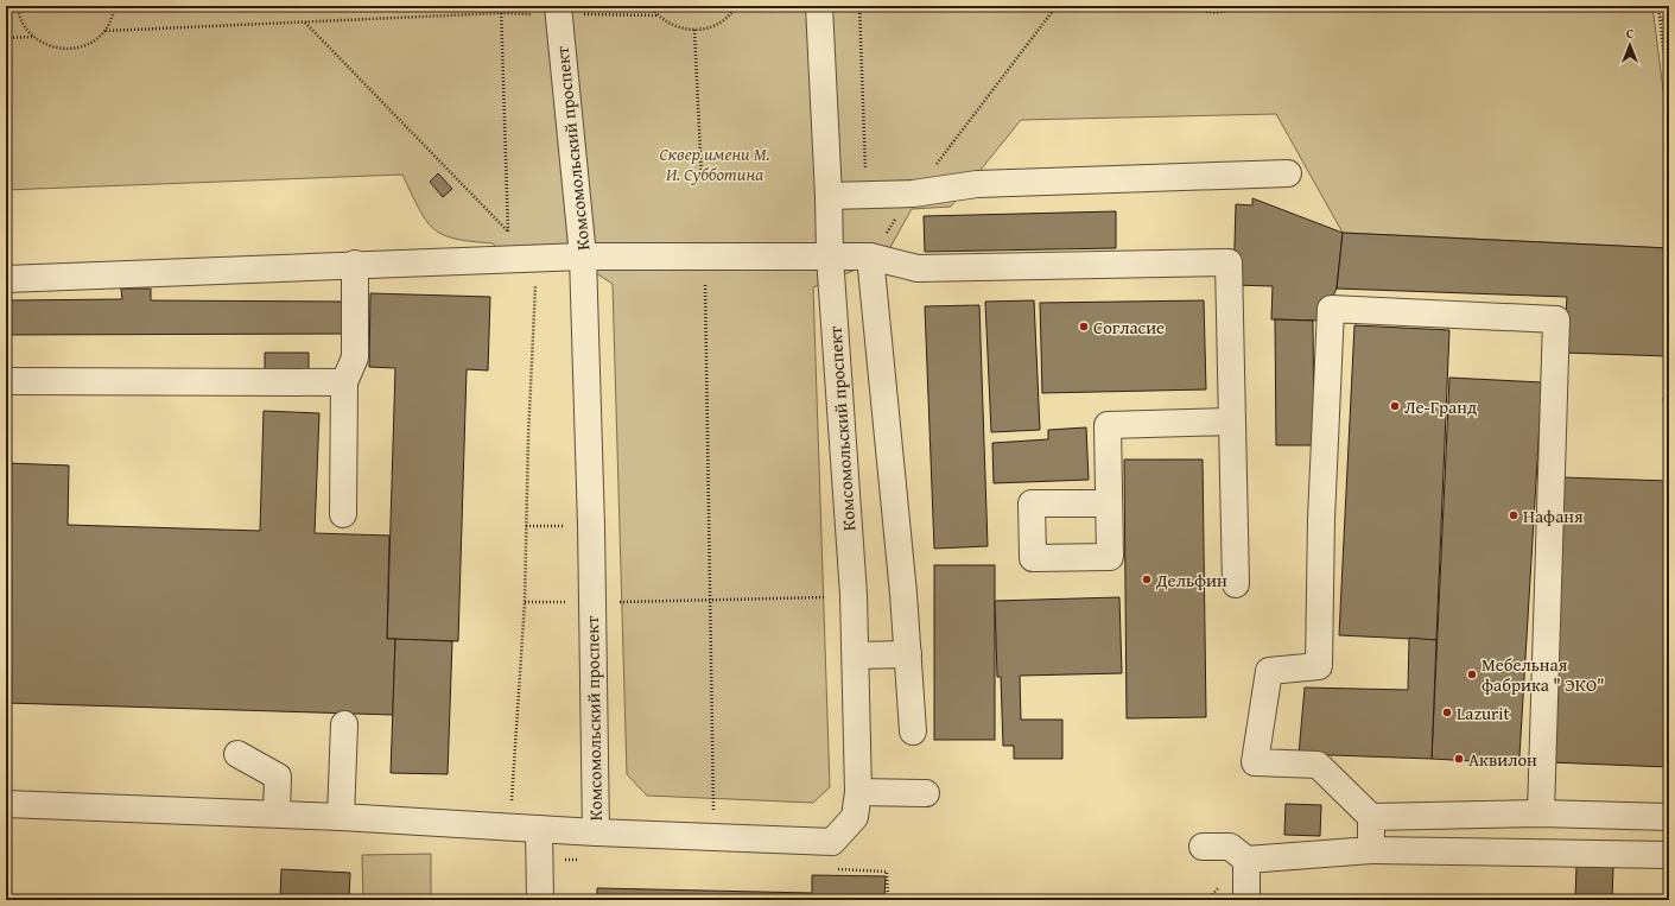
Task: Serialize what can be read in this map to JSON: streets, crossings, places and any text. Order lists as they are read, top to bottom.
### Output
{
  "streets": {
    "lane": ["Комсомольский проспект"]
  },
  "parks": ["Сквер имени М. И. Субботина"],
  "places": [
    "Согласие",
    "Ле-Гранд",
    "Нафаня",
    "Дельфин",
    "Мебельная фабрика \" ЭКО\"",
    "Lazurit",
    "Аквилон"
  ],
  "north": "top"
}
